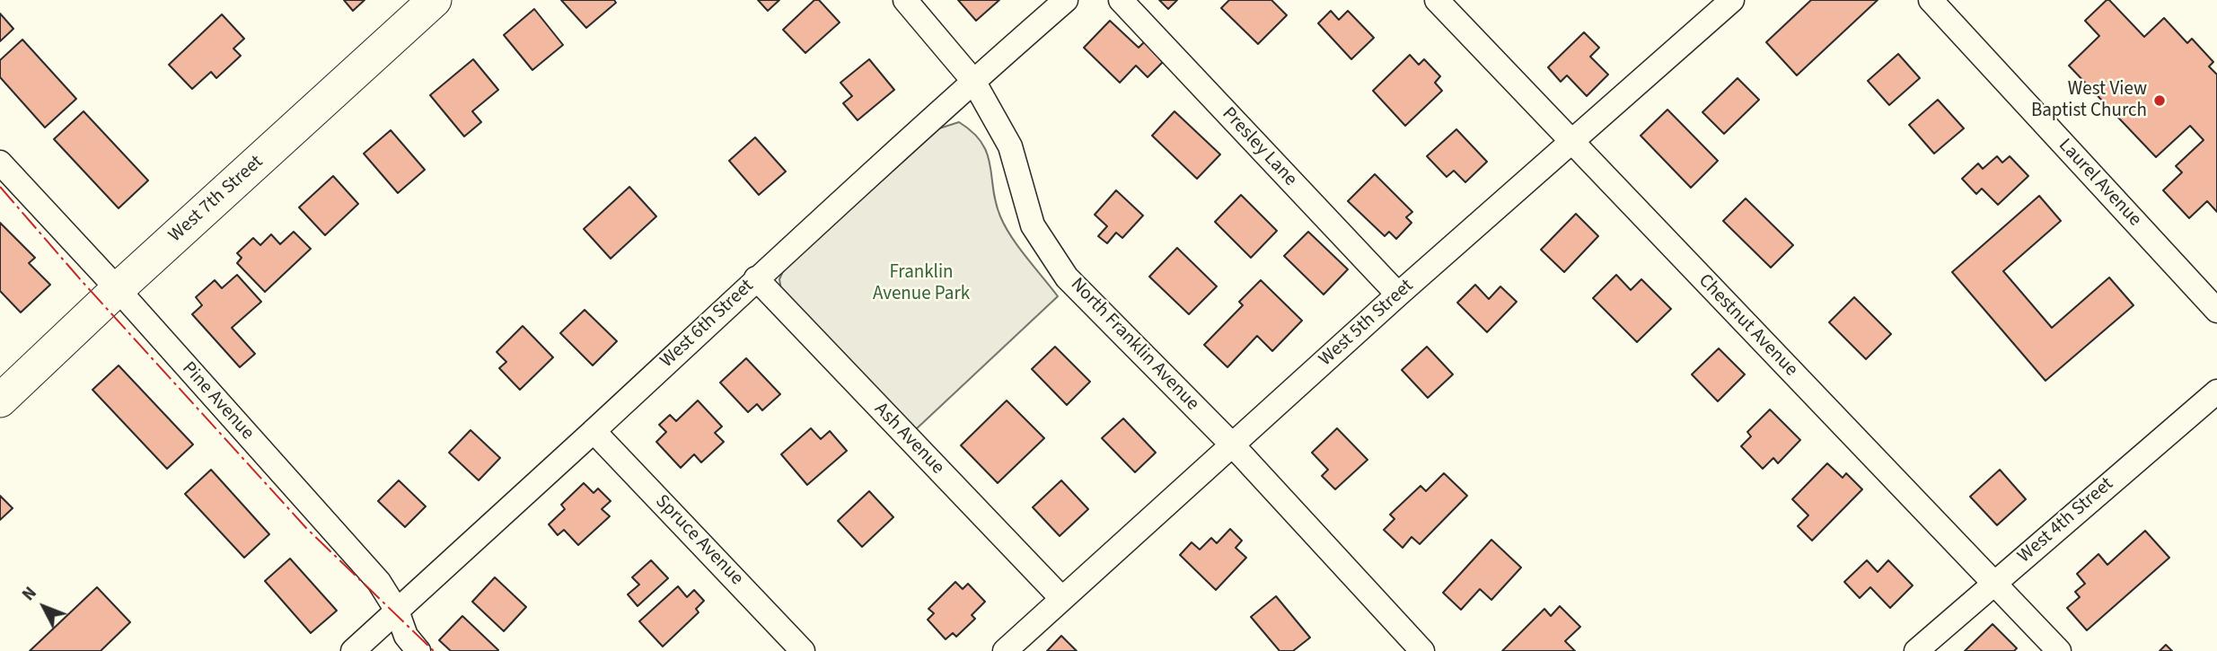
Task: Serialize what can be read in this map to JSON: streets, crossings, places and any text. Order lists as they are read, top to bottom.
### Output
{
  "streets": {
    "street": [
      "Presley Lane",
      "Laurel Avenue",
      "West 7th Street",
      "West 5th Street",
      "West 6th Street",
      "Chestnut Avenue",
      "North Franklin Avenue",
      "Pine Avenue",
      "Ash Avenue",
      "West 4th Street",
      "Spruce Avenue"
    ]
  },
  "crossings": [
    ["Presley Lane", "West 5th Street"],
    ["West 7th Street", "Pine Avenue"],
    ["West 5th Street", "Chestnut Avenue"],
    ["West 5th Street", "North Franklin Avenue"],
    ["West 5th Street", "Ash Avenue"],
    ["West 6th Street", "North Franklin Avenue"],
    ["West 6th Street", "Pine Avenue"],
    ["West 6th Street", "Ash Avenue"],
    ["West 6th Street", "Spruce Avenue"],
    ["Chestnut Avenue", "West 4th Street"]
  ],
  "parks": ["Franklin Avenue Park"],
  "places": ["West View Baptist Church"],
  "north": "top left"
}
